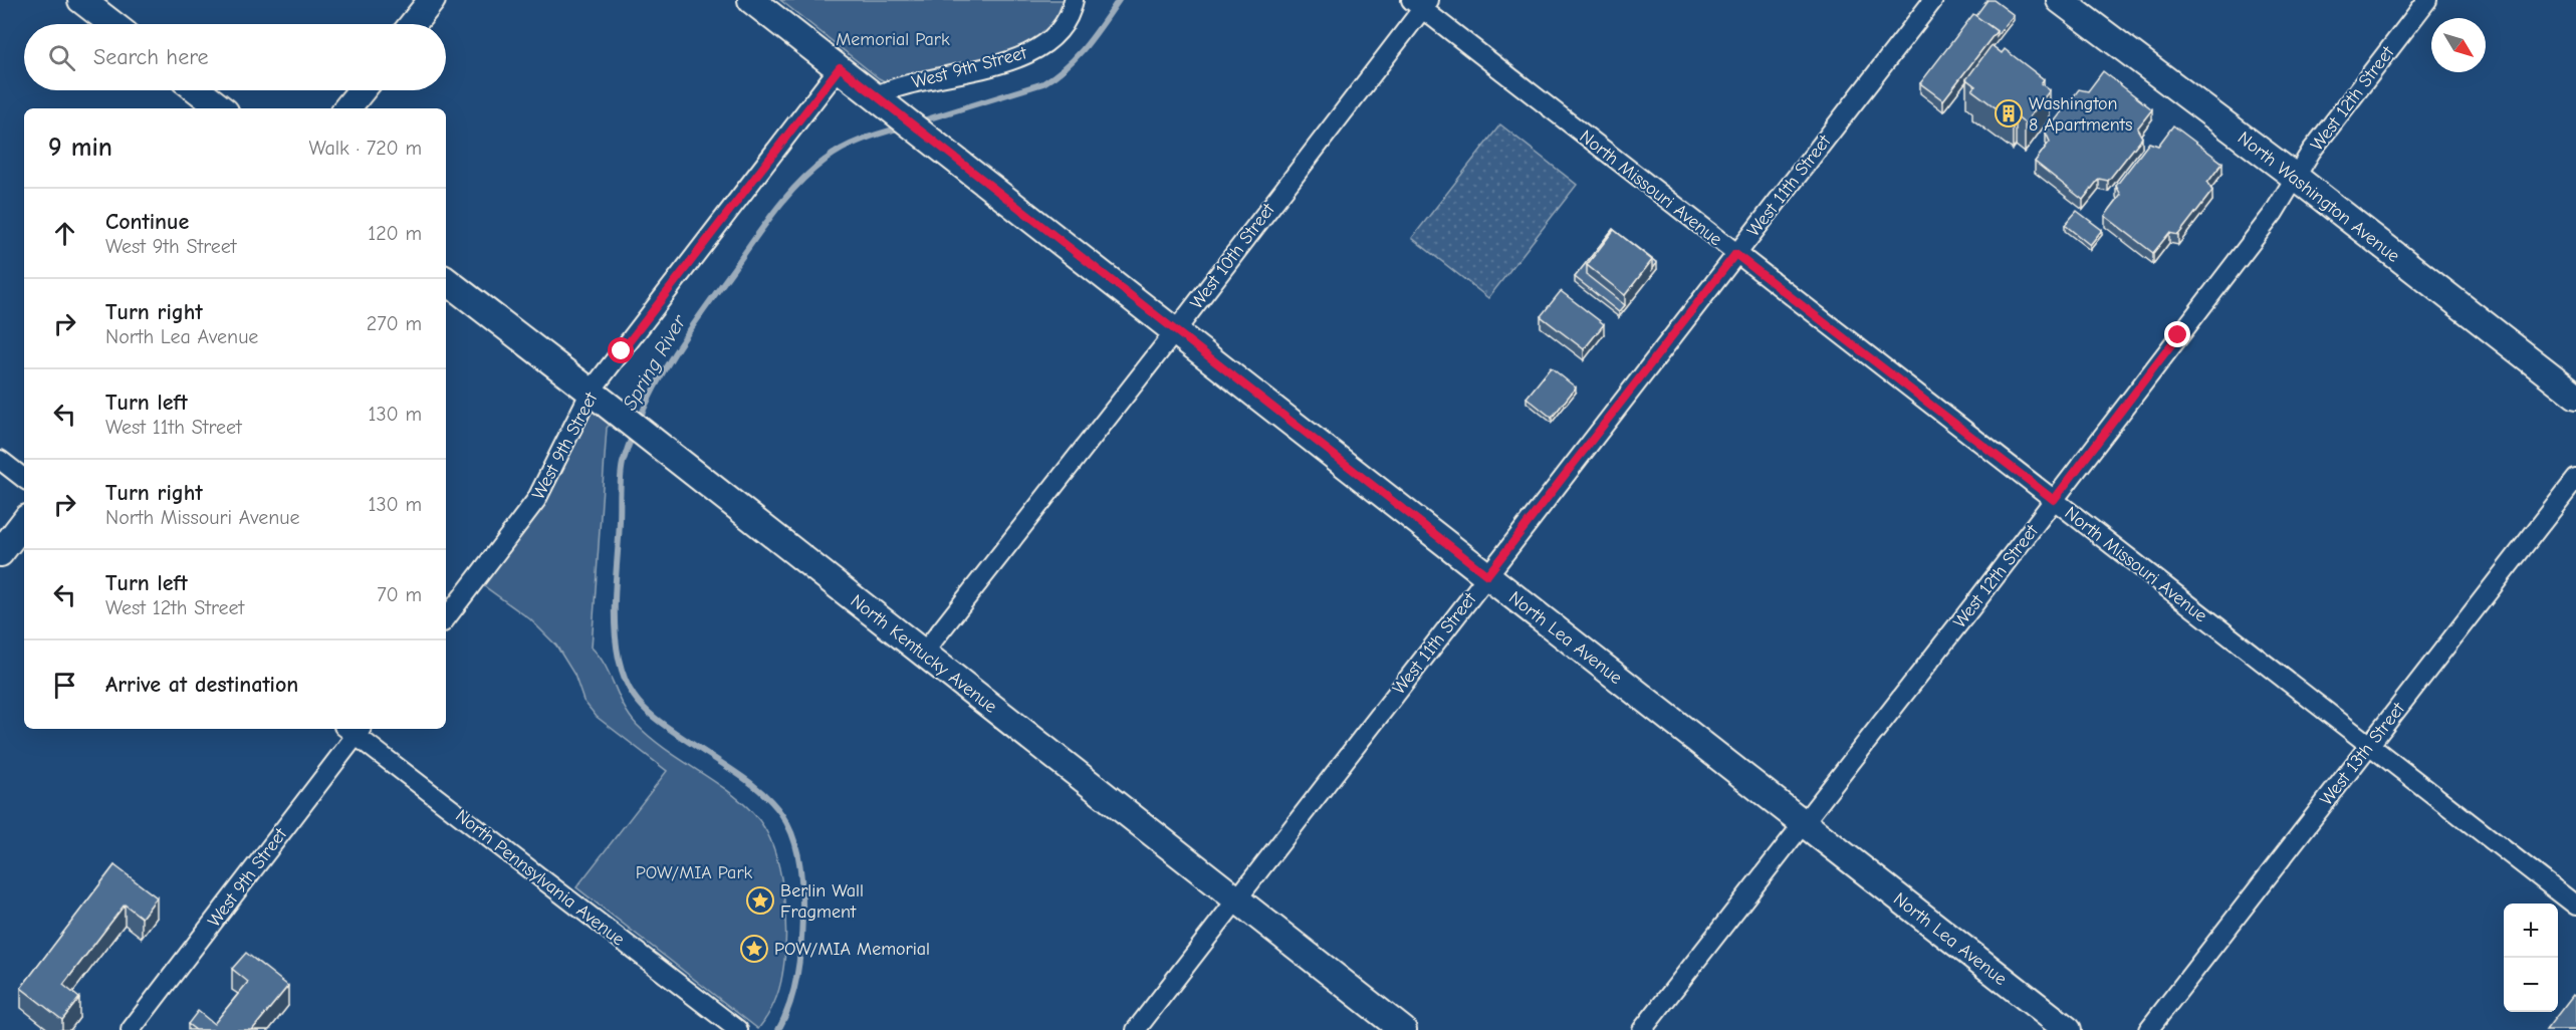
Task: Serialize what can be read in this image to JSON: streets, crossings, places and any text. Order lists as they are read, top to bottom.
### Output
{
  "streets": {
    "street": [
      "West 9th Street",
      "West 12th Street",
      "West 11th Street",
      "North Missouri Avenue",
      "North Washington Avenue",
      "West 10th Street",
      "North Lea Avenue",
      "North Kentucky Avenue",
      "West 13th Street",
      "North Pennsylvania Avenue"
    ]
  },
  "crossings": [
    ["West 9th Street", "North Lea Avenue"],
    ["West 9th Street", "North Kentucky Avenue"],
    ["West 9th Street", "North Pennsylvania Avenue"],
    ["West 12th Street", "North Missouri Avenue"],
    ["West 12th Street", "North Washington Avenue"],
    ["West 12th Street", "North Lea Avenue"],
    ["West 11th Street", "North Missouri Avenue"],
    ["West 11th Street", "North Lea Avenue"],
    ["West 11th Street", "North Kentucky Avenue"],
    ["North Missouri Avenue", "West 10th Street"],
    ["North Missouri Avenue", "West 13th Street"],
    ["West 10th Street", "North Lea Avenue"],
    ["West 10th Street", "North Kentucky Avenue"]
  ],
  "water": ["Spring River"],
  "parks": ["Memorial Park", "POW/MIA Park"],
  "places": {
    "building": ["Washington 8 Apartments"],
    "place": ["Berlin Wall Fragment", "POW/MIA Memorial"]
  },
  "north": "bottom right",
  "page": {
    "search": "Search here",
    "heading": ["9 min", "Walk · 720 m"],
    "list": [
      ["Continue", "West 9th Street", "120 m"],
      ["Turn right", "North Lea Avenue", "270 m"],
      ["Turn left", "West 11th Street", "130 m"],
      ["Turn right", "North Missouri Avenue", "130 m"],
      ["Turn left", "West 12th Street", "70 m"],
      "Arrive at destination"
    ],
    "map_buttons": ["+", "−"]
  }
}
